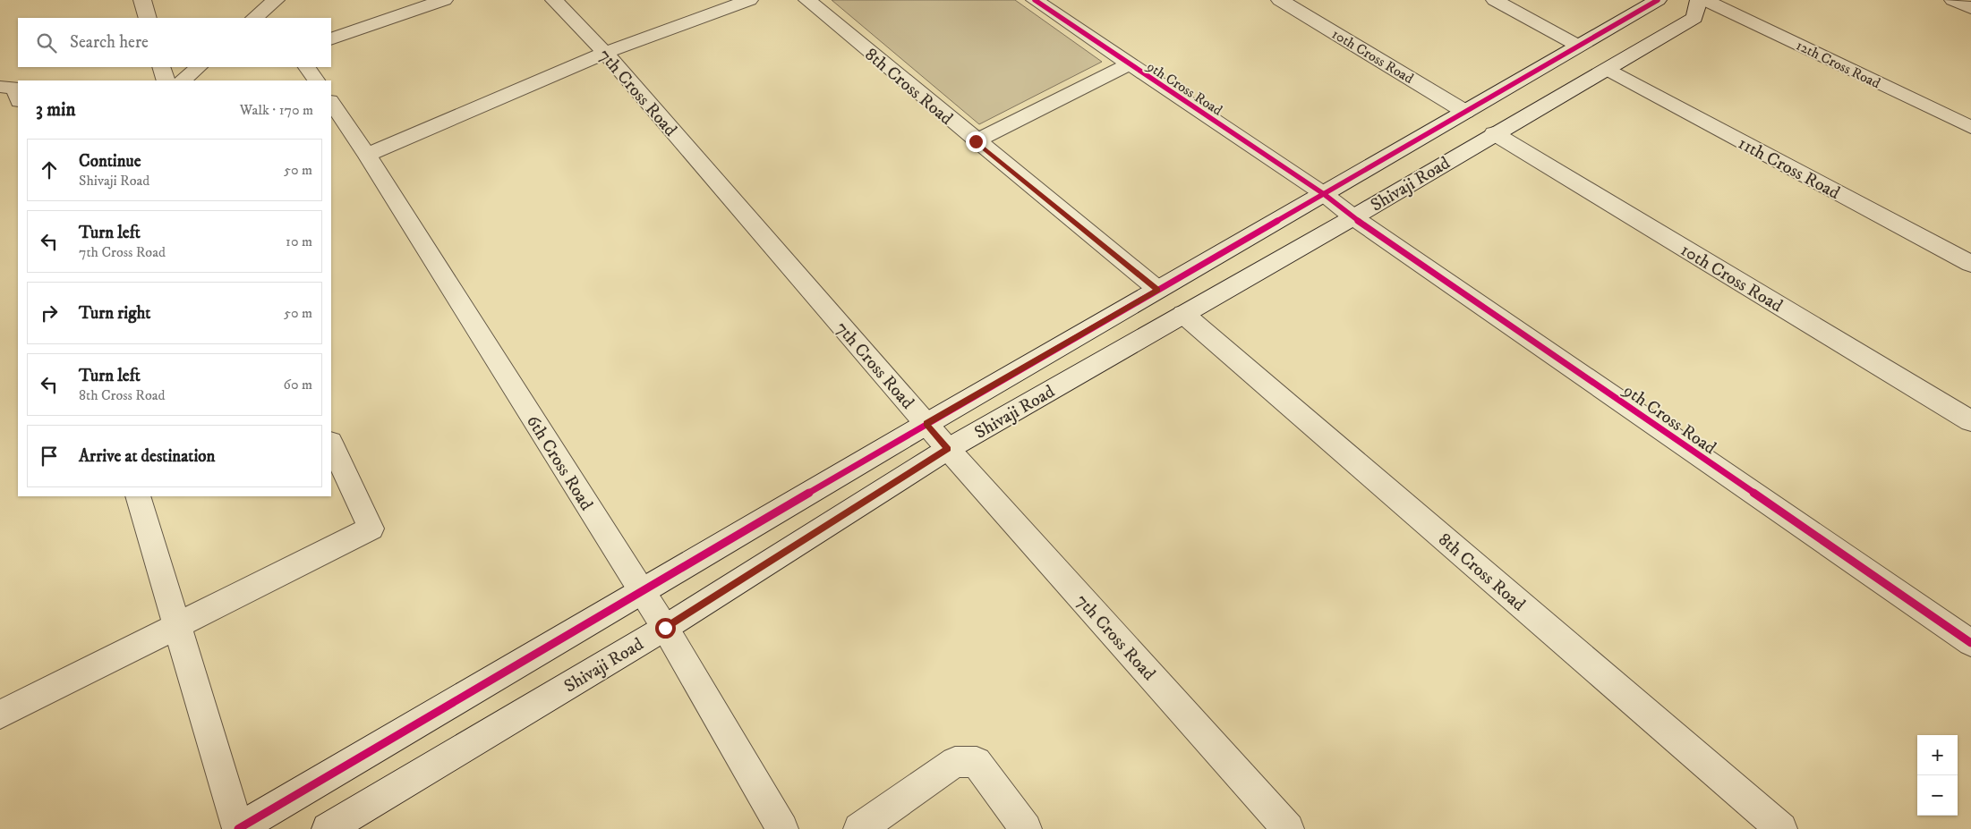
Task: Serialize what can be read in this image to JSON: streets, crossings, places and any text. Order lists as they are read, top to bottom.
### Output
{
  "streets": {
    "street": [
      "10th Cross Road",
      "12th Cross Road",
      "8th Cross Road",
      "9th Cross Road",
      "7th Cross Road",
      "11th Cross Road",
      "Shivaji Road",
      "6th Cross Road"
    ]
  },
  "crossings": [
    ["10th Cross Road", "Shivaji Road"],
    ["8th Cross Road", "Shivaji Road"],
    ["9th Cross Road", "Shivaji Road"],
    ["7th Cross Road", "Shivaji Road"],
    ["11th Cross Road", "Shivaji Road"],
    ["Shivaji Road", "6th Cross Road"]
  ],
  "page": {
    "search": "Search here",
    "heading": ["3 min", "Walk · 170 m"],
    "list": [
      ["Continue", "Shivaji Road", "50 m"],
      ["Turn left", "7th Cross Road", "10 m"],
      ["Turn right", "50 m"],
      ["Turn left", "8th Cross Road", "60 m"],
      "Arrive at destination"
    ],
    "map_buttons": ["+", "−"]
  }
}
